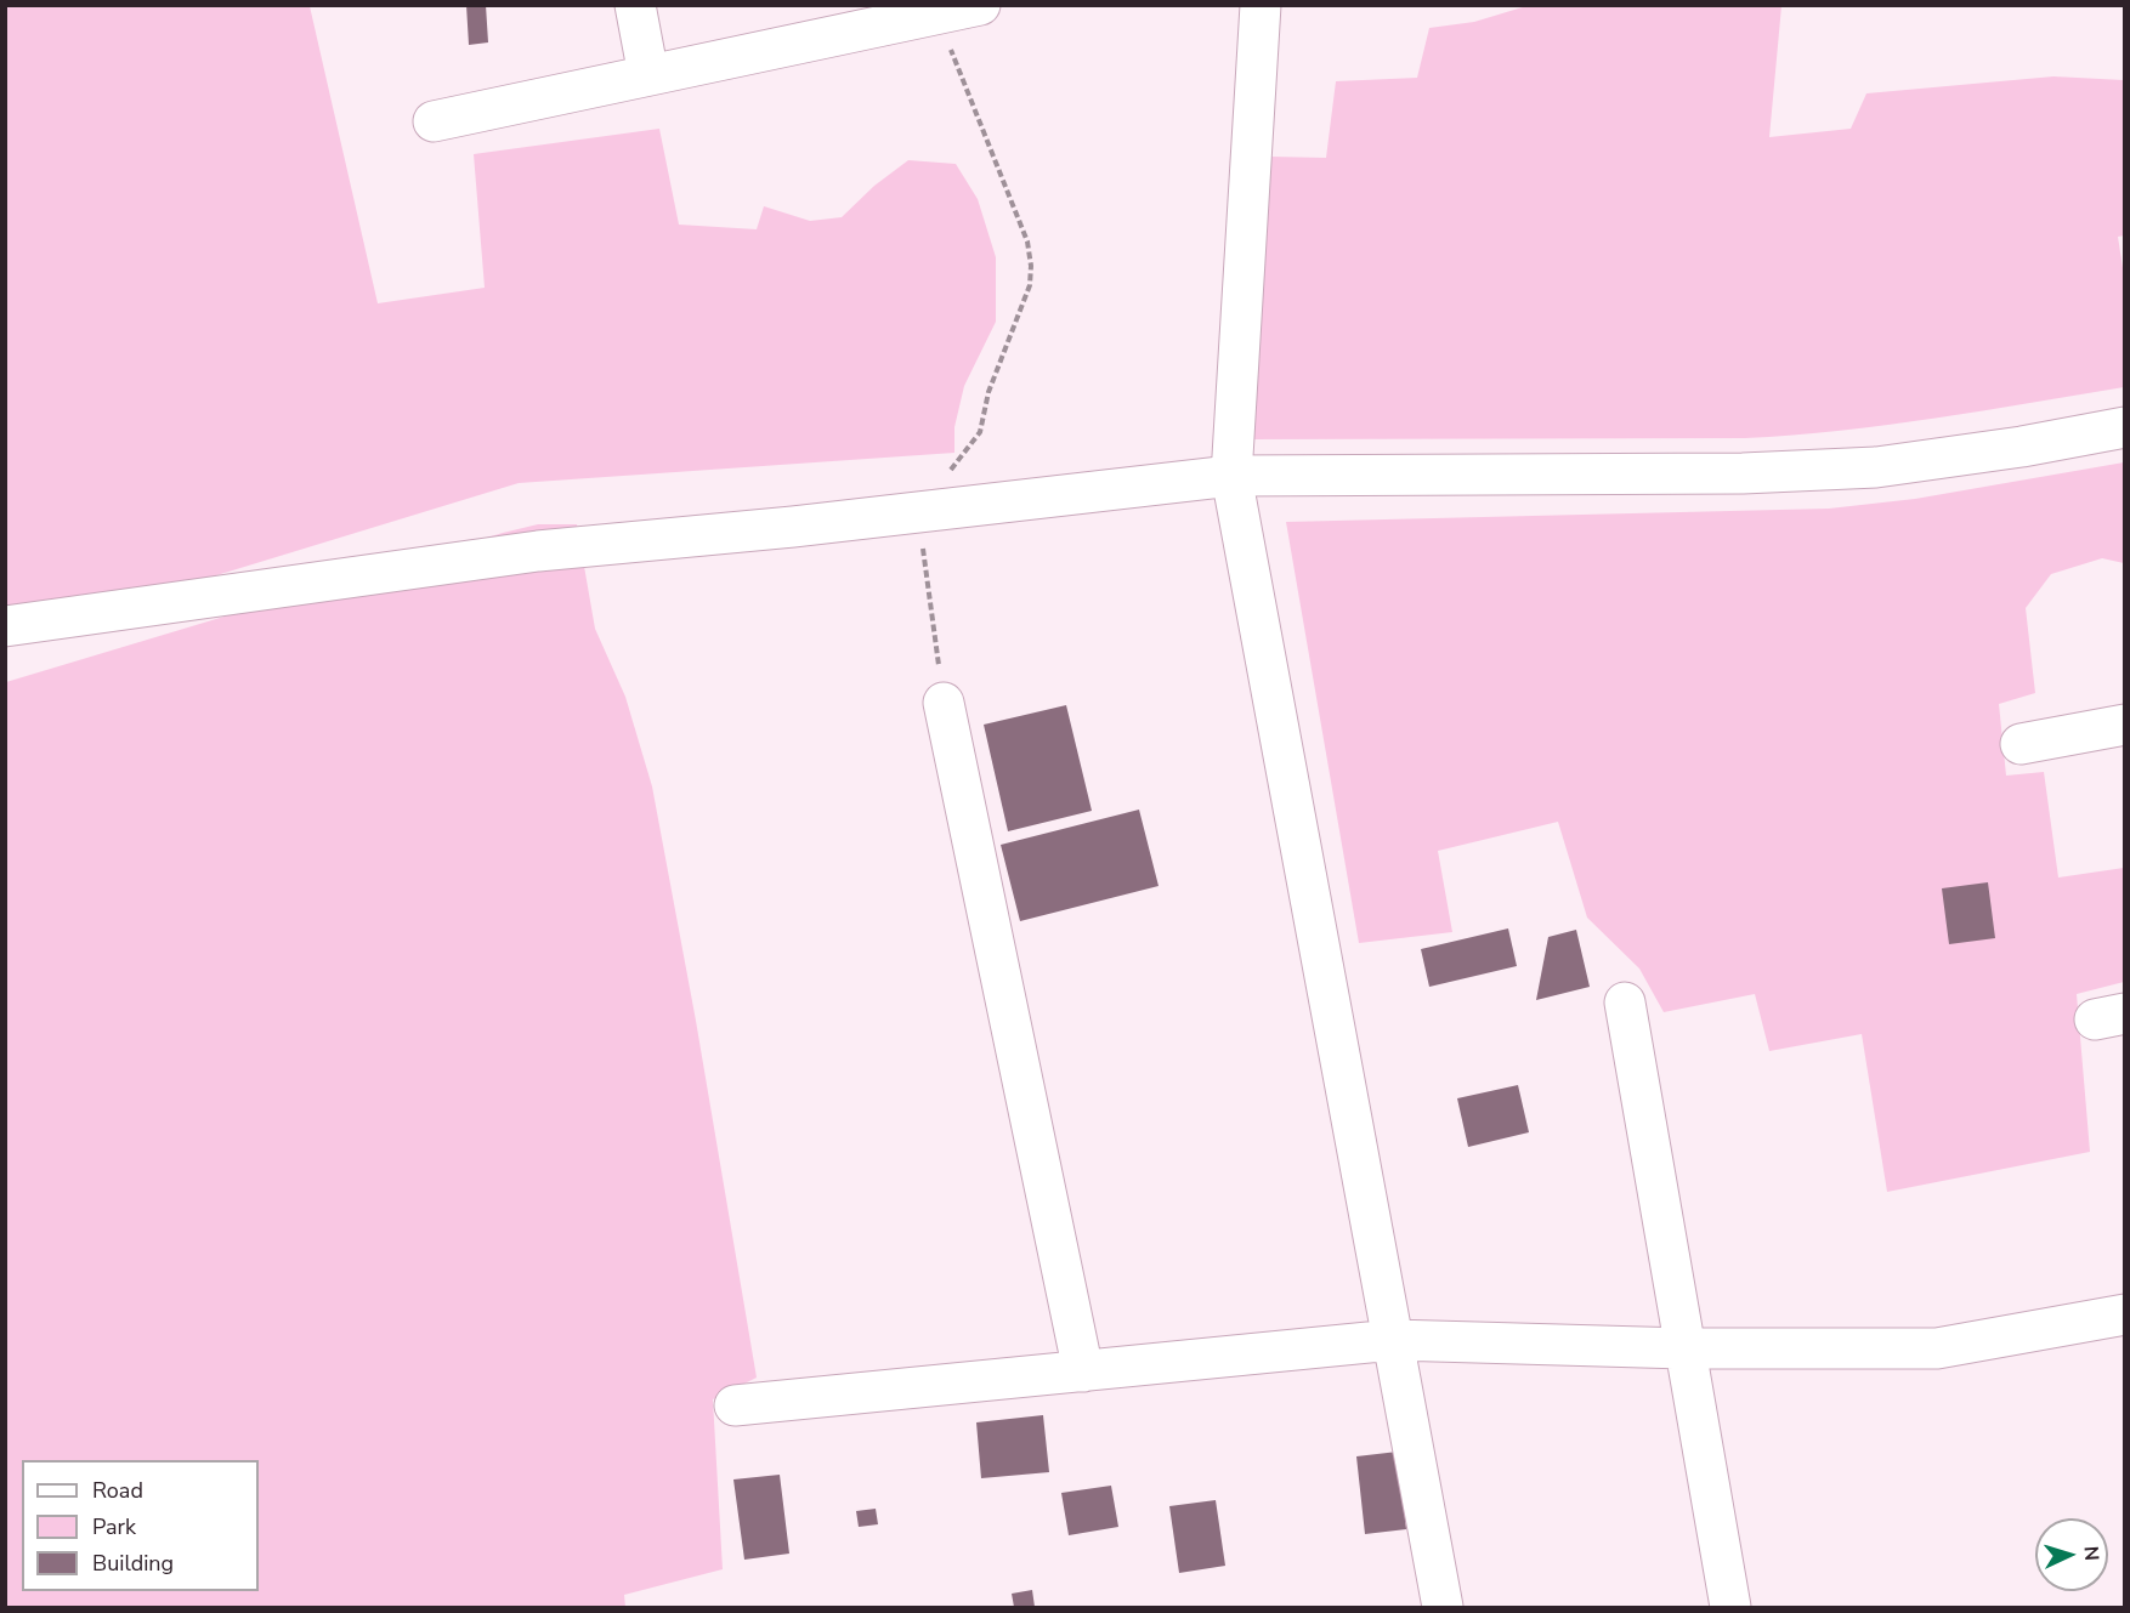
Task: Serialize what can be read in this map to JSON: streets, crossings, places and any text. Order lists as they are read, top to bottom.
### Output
{
  "legend": ["Road", "Park", "Building"],
  "north": "right"
}
